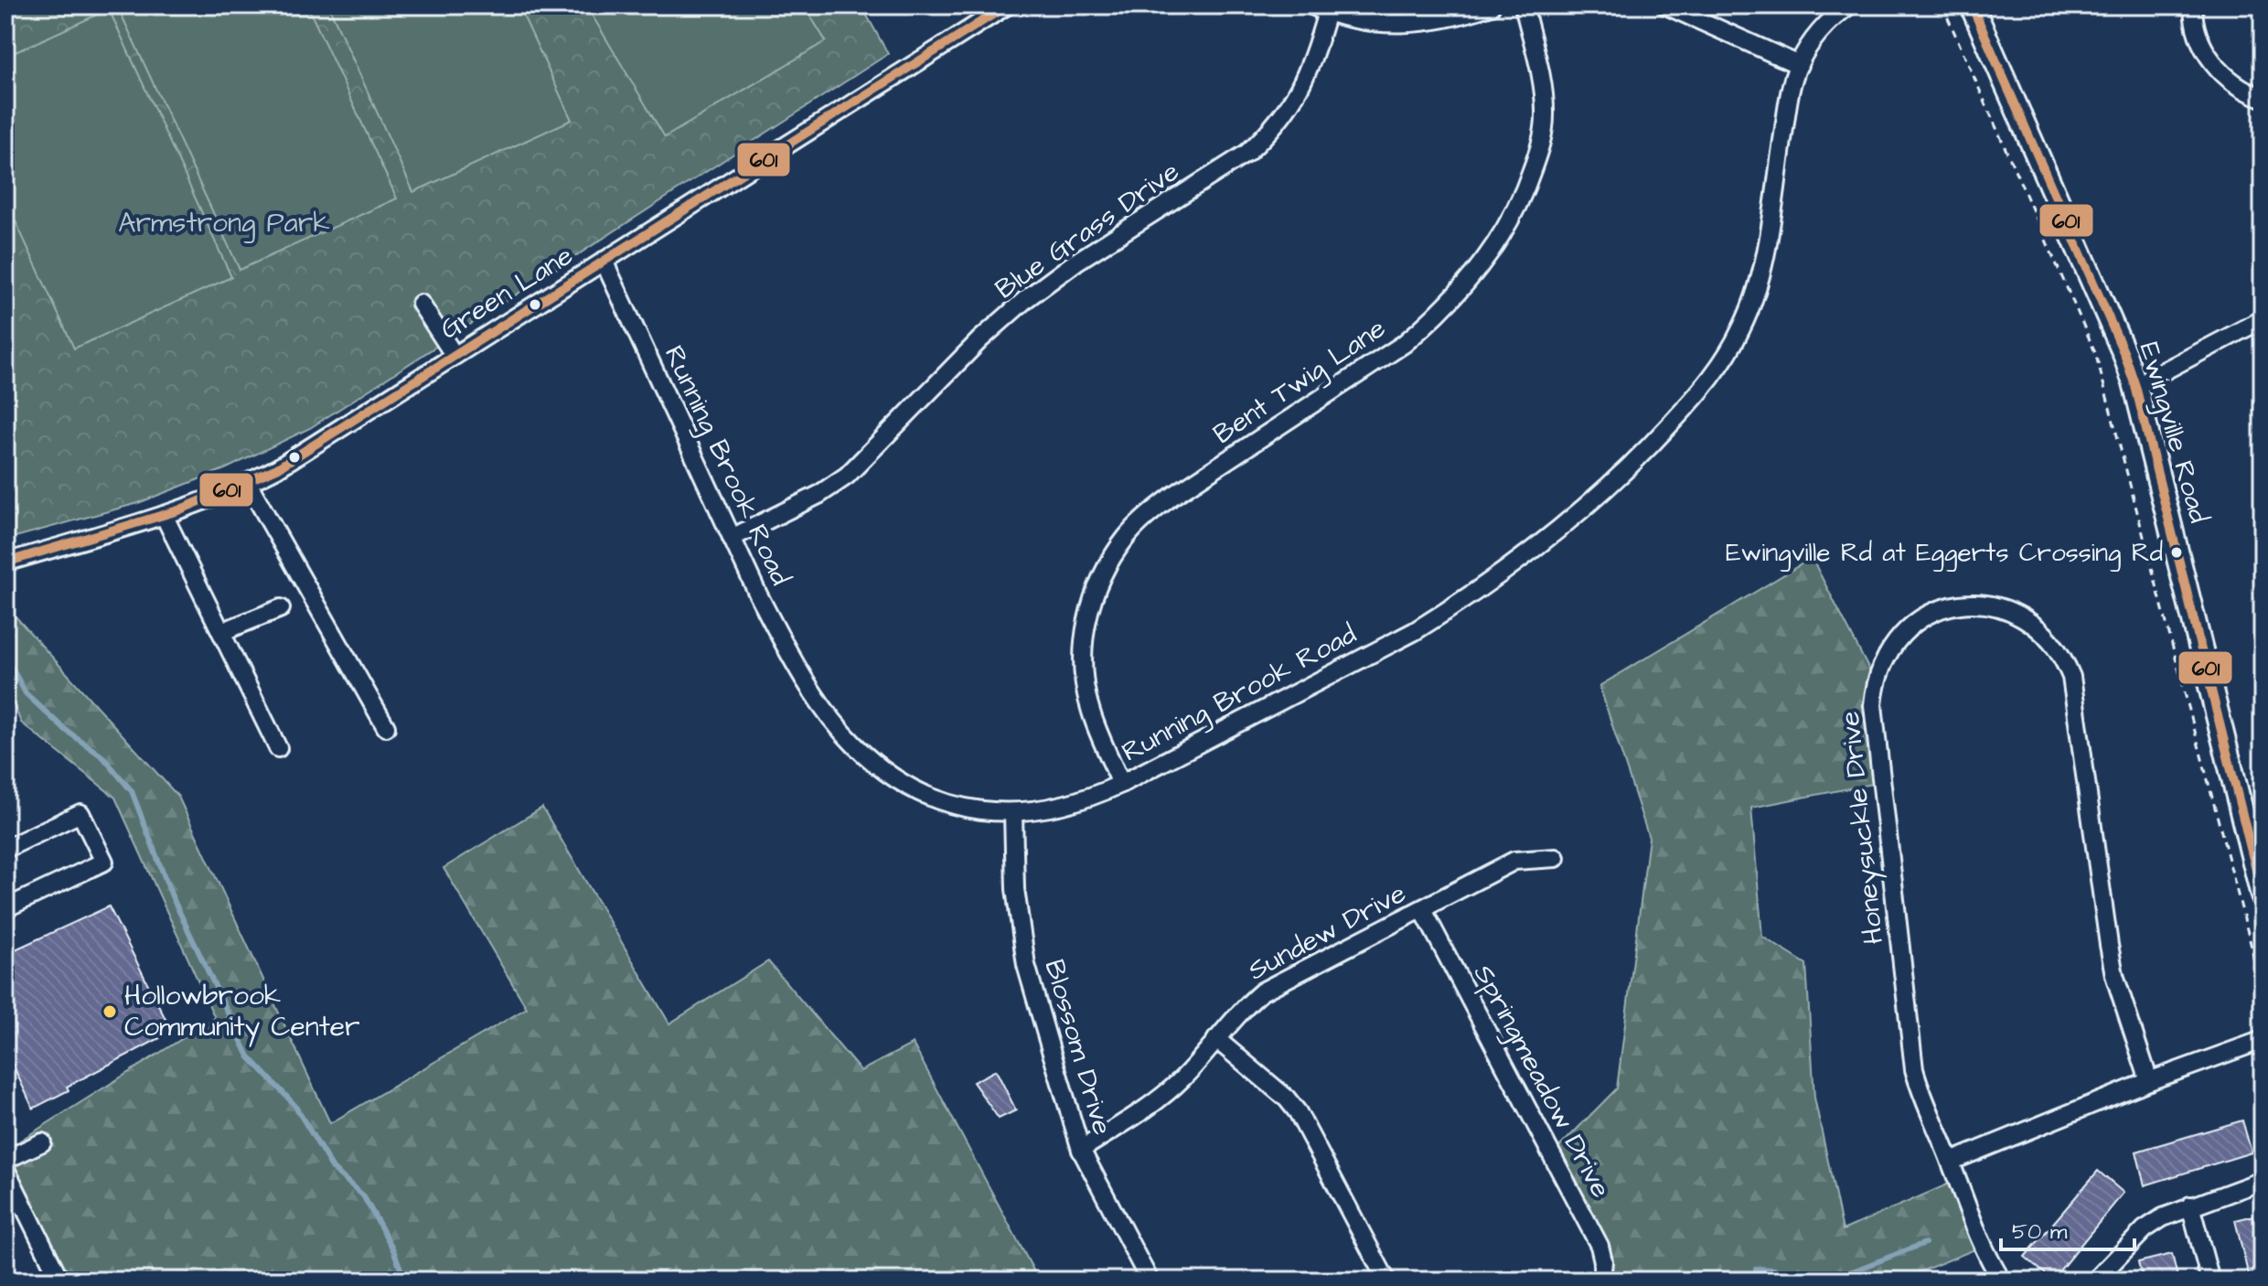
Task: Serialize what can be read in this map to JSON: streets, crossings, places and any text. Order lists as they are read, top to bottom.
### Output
{
  "streets": {
    "main road": ["Ewingville Road"],
    "street": [
      "Blue Grass Drive",
      "Green Lane",
      "Bent Twig Lane",
      "Running Brook Road",
      "Honeysuckle Drive",
      "Sundew Drive",
      "Blossom Drive",
      "Springmeadow Drive"
    ]
  },
  "crossings": [
    ["Blue Grass Drive", "Running Brook Road"],
    ["Green Lane", "Running Brook Road"],
    ["Bent Twig Lane", "Running Brook Road"],
    ["Running Brook Road", "Blossom Drive"],
    ["Sundew Drive", "Blossom Drive"],
    ["Sundew Drive", "Springmeadow Drive"]
  ],
  "parks": ["Armstrong Park"],
  "places": ["Ewingville Rd at Eggerts Crossing Rd", "Hollowbrook Community Center"],
  "lines": ["transit line 601"],
  "scale_bar": "50 m"
}
